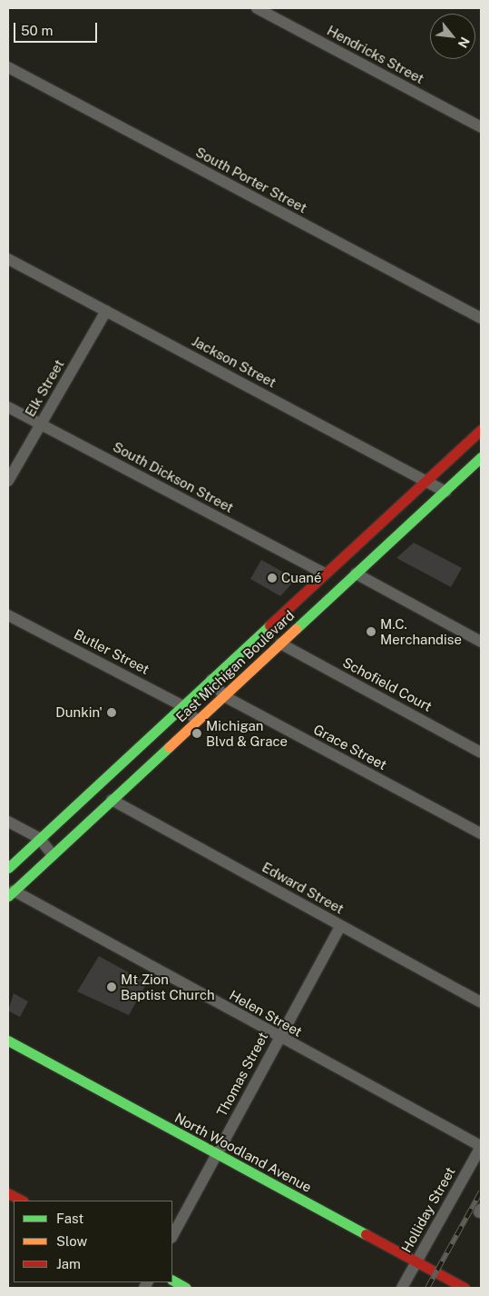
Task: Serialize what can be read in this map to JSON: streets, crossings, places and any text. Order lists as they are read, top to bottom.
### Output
{
  "streets": {
    "main road": ["East Michigan Boulevard", "North Woodland Avenue"],
    "street": [
      "Hendricks Street",
      "South Porter Street",
      "Jackson Street",
      "Elk Street",
      "South Dickson Street",
      "Butler Street",
      "Schofield Court",
      "Grace Street",
      "Edward Street",
      "Helen Street",
      "Thomas Street",
      "Holliday Street"
    ]
  },
  "crossings": [
    ["Jackson Street", "Elk Street"],
    ["Jackson Street", "East Michigan Boulevard"],
    ["Elk Street", "South Dickson Street"],
    ["South Dickson Street", "East Michigan Boulevard"],
    ["Butler Street", "East Michigan Boulevard"],
    ["East Michigan Boulevard", "Schofield Court"],
    ["East Michigan Boulevard", "Grace Street"],
    ["East Michigan Boulevard", "Edward Street"],
    ["East Michigan Boulevard", "Helen Street"],
    ["Edward Street", "Thomas Street"],
    ["Helen Street", "Thomas Street"],
    ["Helen Street", "Holliday Street"],
    ["Thomas Street", "North Woodland Avenue"],
    ["North Woodland Avenue", "Holliday Street"]
  ],
  "places": [
    "Cuané",
    "M.C. Merchandise",
    "Dunkin'",
    "Michigan Blvd & Grace",
    "Mt Zion Baptist Church"
  ],
  "legend": ["Fast", "Slow", "Jam"],
  "scale_bar": "50 m",
  "north": "bottom right"
}
